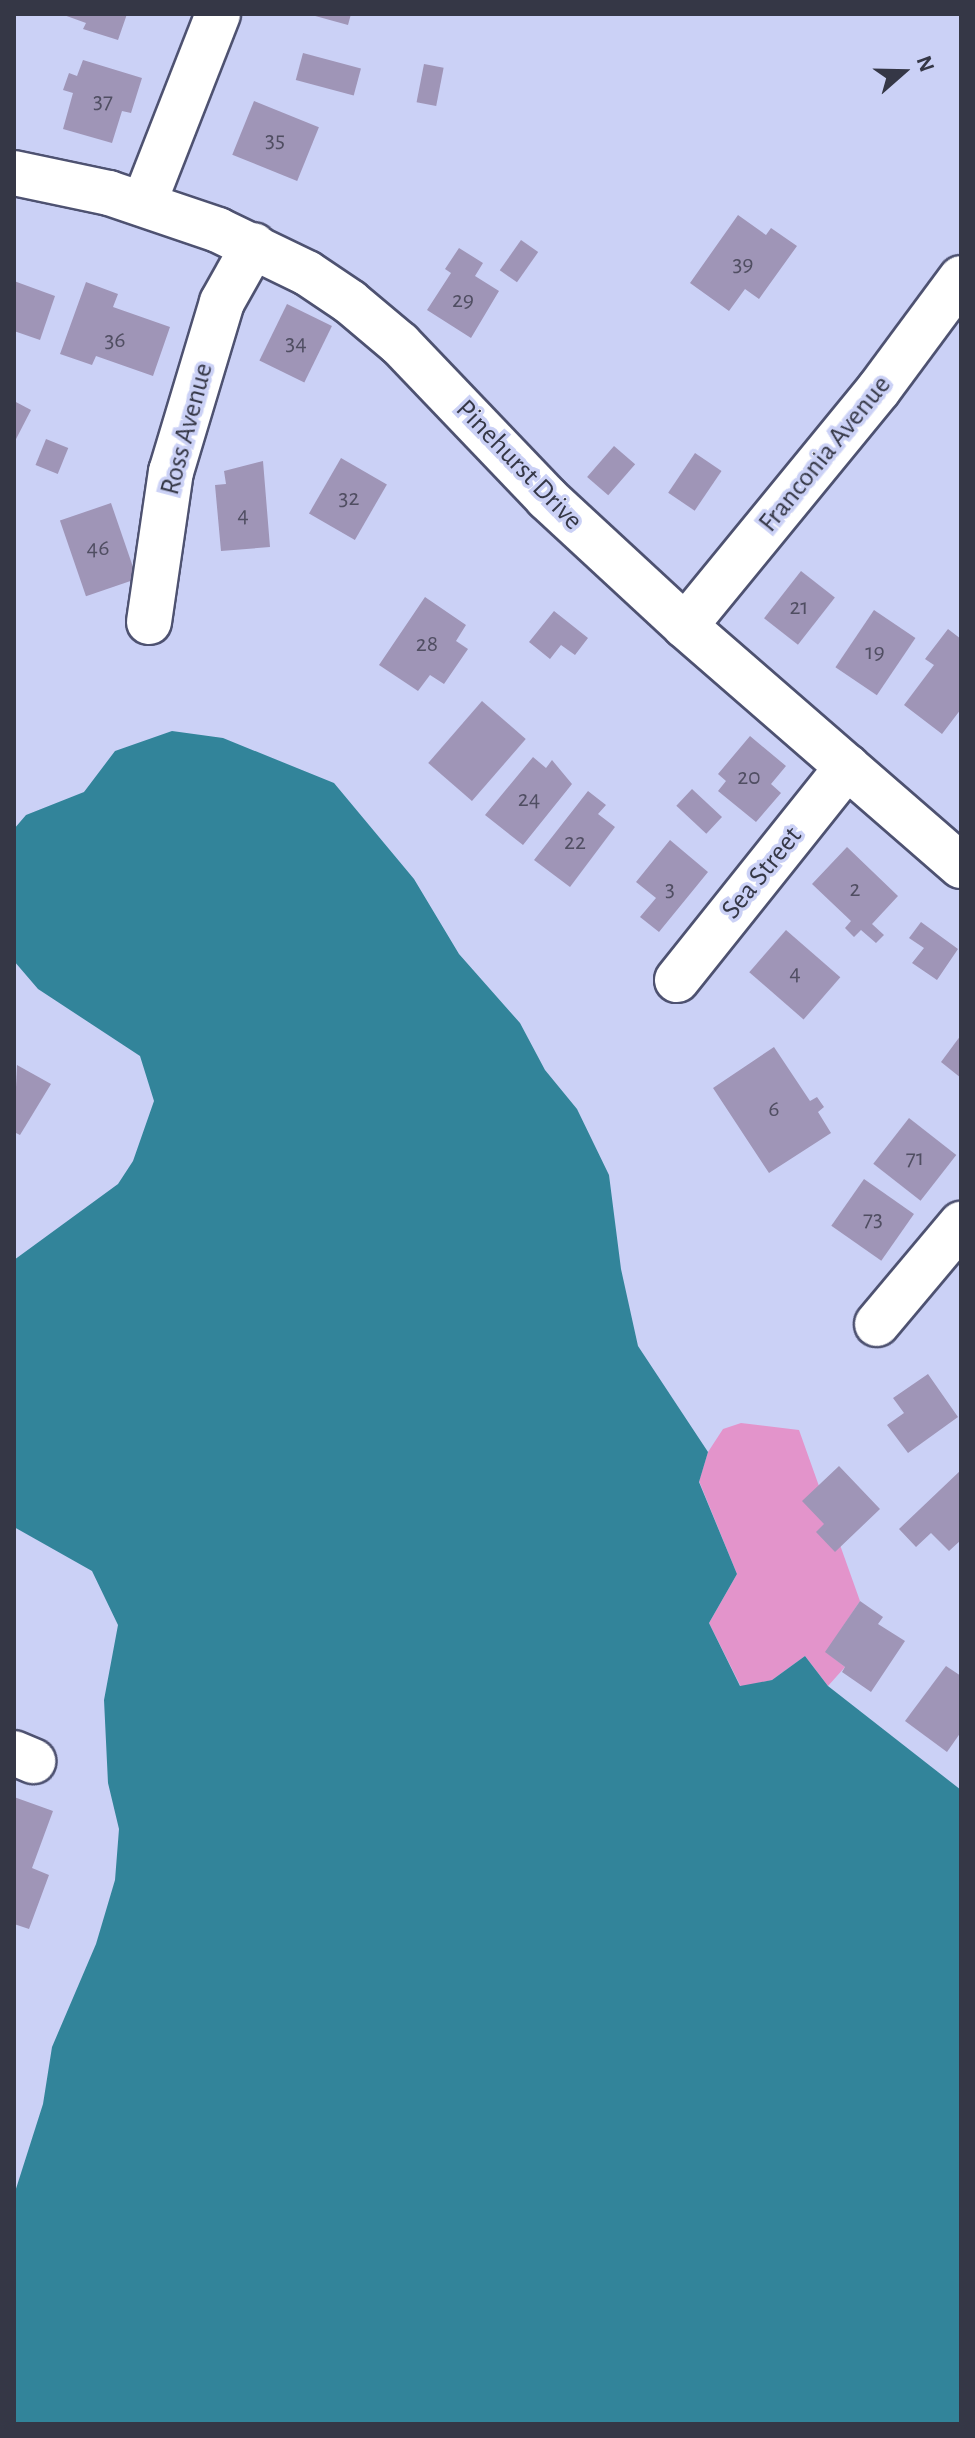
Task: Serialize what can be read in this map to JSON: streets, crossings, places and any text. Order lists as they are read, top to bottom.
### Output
{
  "streets": {
    "street": [
      "Ross Avenue",
      "Franconia Avenue",
      "Pinehurst Drive",
      "Sea Street"
    ]
  },
  "crossings": [
    ["Ross Avenue", "Pinehurst Drive"],
    ["Franconia Avenue", "Pinehurst Drive"],
    ["Pinehurst Drive", "Sea Street"]
  ],
  "house_numbers": [
    "37",
    "35",
    "39",
    "29",
    "36",
    "34",
    "32",
    "4",
    "46",
    "21",
    "28",
    "19",
    "20",
    "24",
    "22",
    "3",
    "2",
    "4",
    "6",
    "71",
    "73"
  ],
  "north": "right"
}
